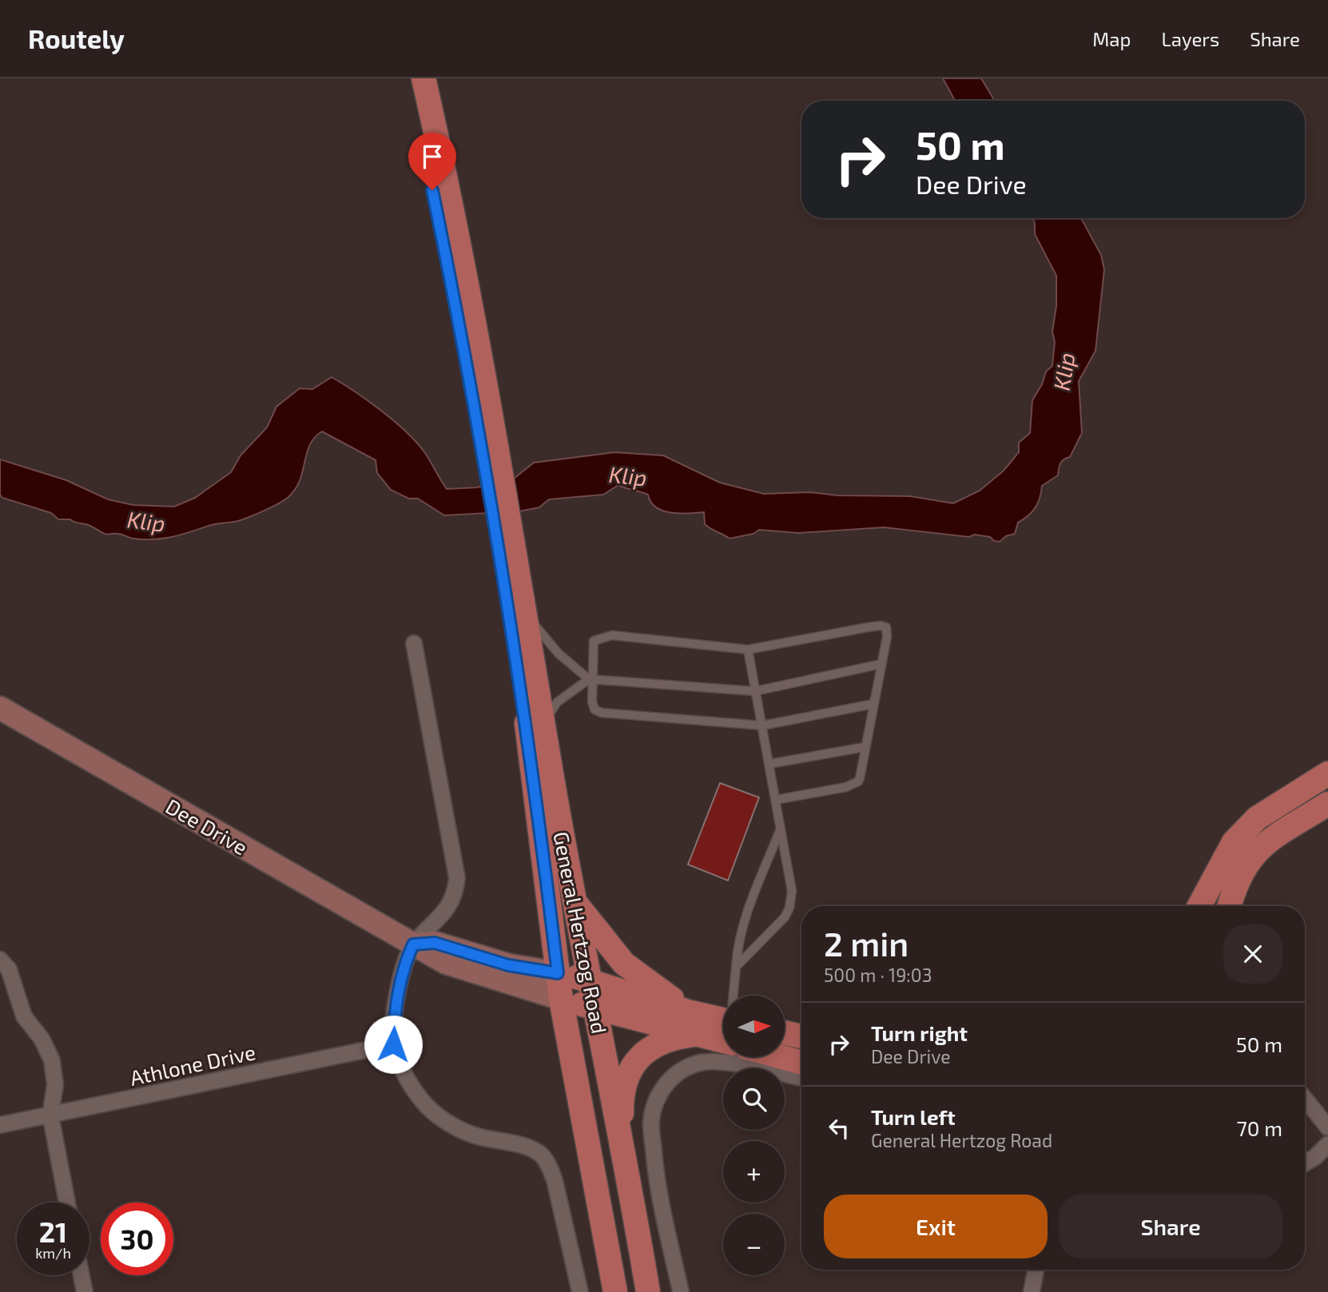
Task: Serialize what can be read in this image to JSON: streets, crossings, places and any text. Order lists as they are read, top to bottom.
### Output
{
  "streets": {
    "main road": ["General Hertzog Road"],
    "street": ["Dee Drive", "Athlone Drive"]
  },
  "crossings": [
    ["Dee Drive", "General Hertzog Road"]
  ],
  "water": ["Klip"],
  "north": "right",
  "page": {
    "header": "Routely",
    "nav": ["Map", "Layers", "Share"],
    "turn": ["50 m", "Dee Drive"],
    "heading": ["2 min", "500 m · 19:03"],
    "map_buttons": ["+", "−"],
    "list": [
      {
        "name": "Turn right",
        "note": "Dee Drive",
        "value": "50 m"
      },
      {
        "name": "Turn left",
        "note": "General Hertzog Road",
        "value": "70 m"
      }
    ],
    "buttons": ["Exit", "Share"],
    "speed": "21 km/h",
    "limit": "30"
  }
}
